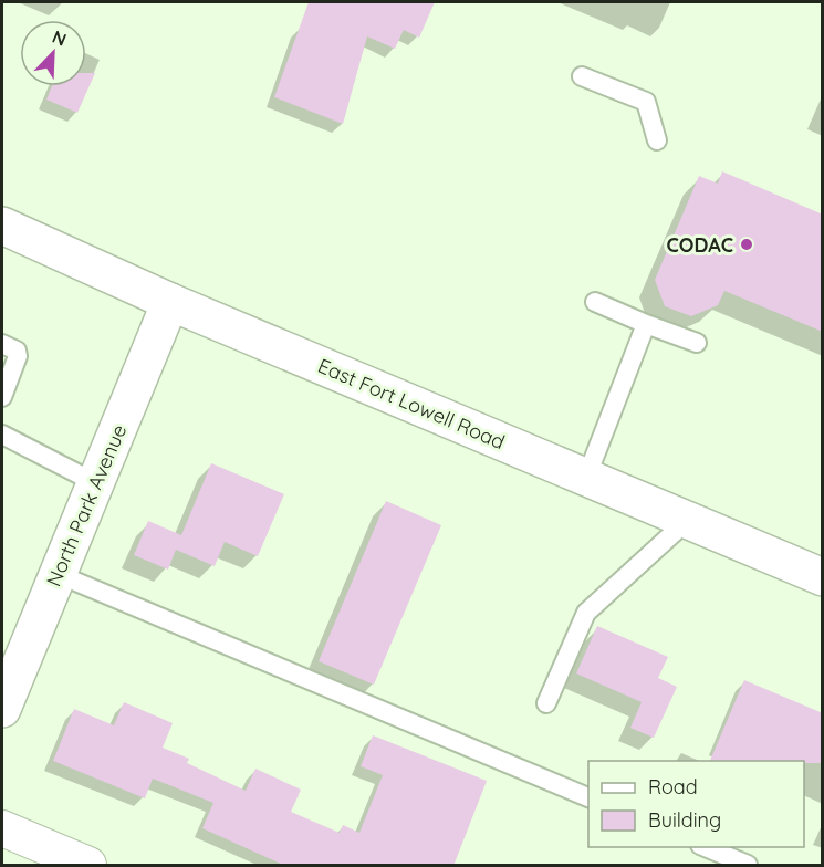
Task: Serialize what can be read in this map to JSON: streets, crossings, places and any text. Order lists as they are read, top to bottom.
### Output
{
  "streets": {
    "main road": ["East Fort Lowell Road", "North Park Avenue"]
  },
  "crossings": [
    ["East Fort Lowell Road", "North Park Avenue"]
  ],
  "places": ["CODAC"],
  "legend": ["Road", "Building"],
  "north": "top right"
}
